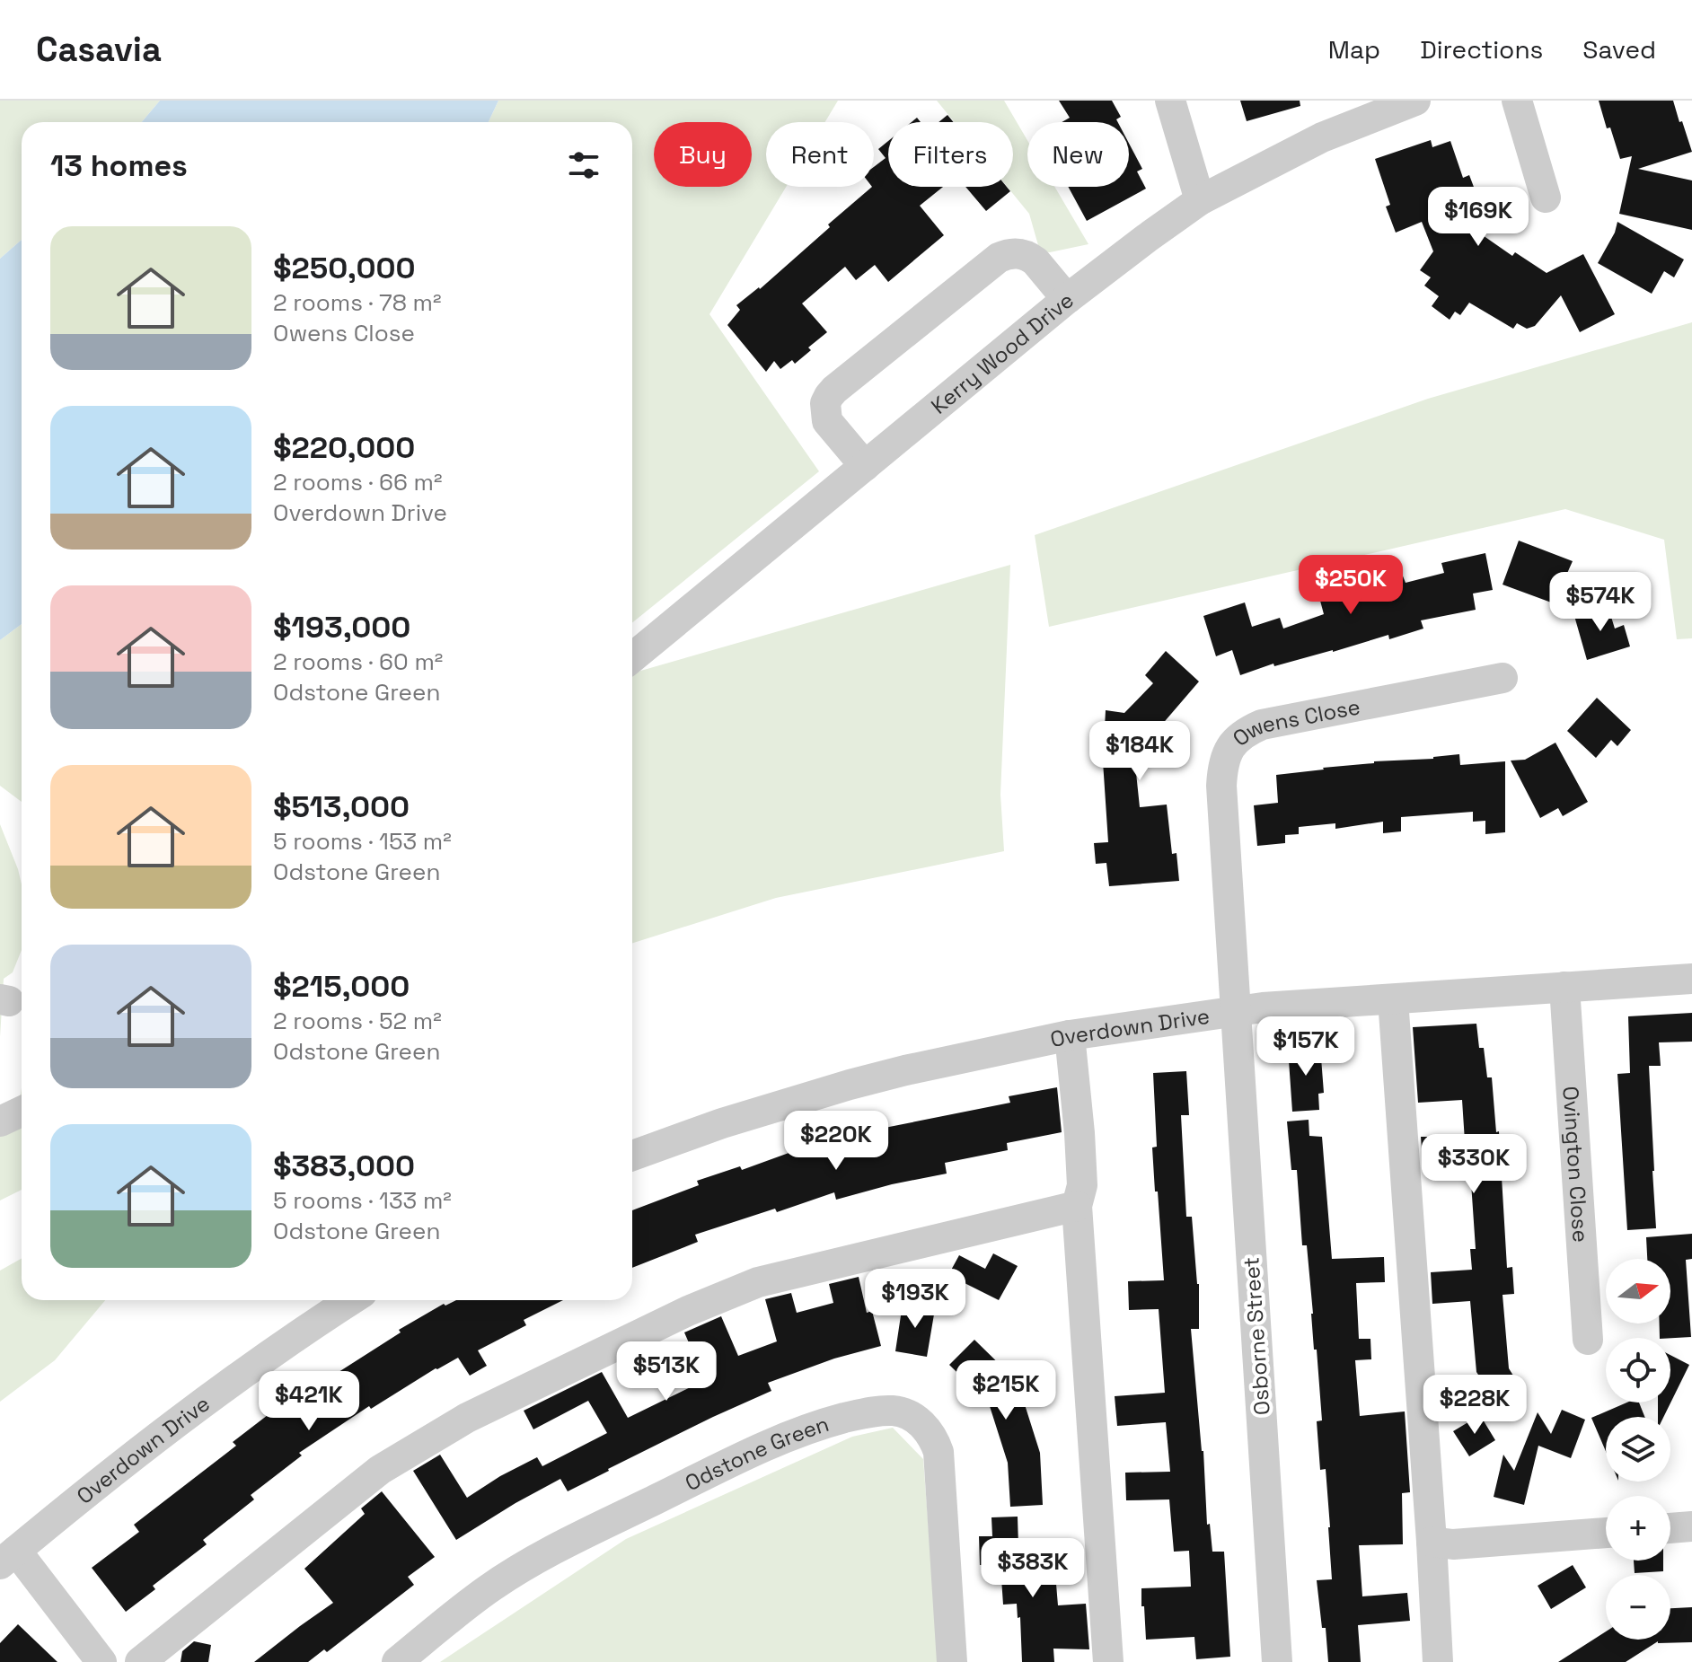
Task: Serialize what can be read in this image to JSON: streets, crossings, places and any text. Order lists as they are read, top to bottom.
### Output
{
  "streets": {
    "street": [
      "Kerry Wood Drive",
      "Owens Close",
      "Overdown Drive",
      "Ovington Close",
      "Osborne Street",
      "Odstone Green"
    ]
  },
  "crossings": [
    ["Owens Close", "Overdown Drive"],
    ["Owens Close", "Osborne Street"],
    ["Overdown Drive", "Ovington Close"],
    ["Overdown Drive", "Osborne Street"]
  ],
  "north": "right",
  "page": {
    "header": "Casavia",
    "nav": ["Map", "Directions", "Saved"],
    "chip": [
      "Buy",
      "Rent",
      "Filters",
      "New"
    ],
    "heading": "13 homes",
    "price": [
      "$169K",
      "$250K",
      "$574K",
      "$184K",
      "$157K",
      "$220K",
      "$330K",
      "$193K",
      "$513K",
      "$215K",
      "$421K",
      "$228K",
      "$383K"
    ],
    "list": [
      {
        "name": "$250,000",
        "note": "2 rooms · 78 m² · Owens Close"
      },
      {
        "name": "$220,000",
        "note": "2 rooms · 66 m² · Overdown Drive"
      },
      {
        "name": "$193,000",
        "note": "2 rooms · 60 m² · Odstone Green"
      },
      {
        "name": "$513,000",
        "note": "5 rooms · 153 m² · Odstone Green"
      },
      {
        "name": "$215,000",
        "note": "2 rooms · 52 m² · Odstone Green"
      },
      {
        "name": "$383,000",
        "note": "5 rooms · 133 m² · Odstone Green"
      }
    ],
    "map_buttons": ["+", "−"]
  }
}
